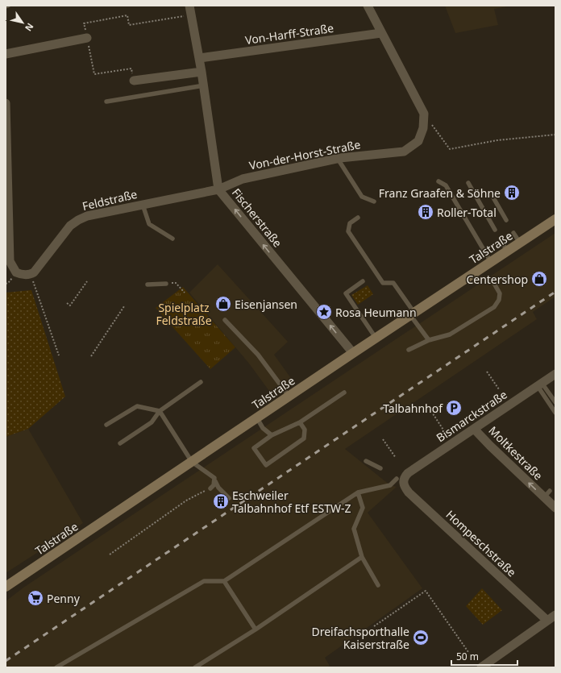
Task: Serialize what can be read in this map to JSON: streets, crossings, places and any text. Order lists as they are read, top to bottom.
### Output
{
  "streets": {
    "main road": ["Talstraße"],
    "street": [
      "Von-Harff-Straße",
      "Von-der-Horst-Straße",
      "Feldstraße",
      "Fischerstraße",
      "Bismarckstraße",
      "Moltkestraße",
      "Hompeschstraße"
    ]
  },
  "crossings": [
    ["Von-Harff-Straße", "Fischerstraße"],
    ["Von-der-Horst-Straße", "Feldstraße"],
    ["Von-der-Horst-Straße", "Fischerstraße"],
    ["Feldstraße", "Fischerstraße"],
    ["Fischerstraße", "Talstraße"],
    ["Bismarckstraße", "Moltkestraße"],
    ["Bismarckstraße", "Hompeschstraße"]
  ],
  "one_way": ["Fischerstraße", "Moltkestraße"],
  "parks": ["Spielplatz Feldstraße"],
  "places": {
    "building": ["Franz Graafen & Söhne", "Roller-Total", "Eschweiler Talbahnhof Etf ESTW-Z"],
    "shop": ["Centershop", "Eisenjansen"],
    "place": ["Rosa Heumann"],
    "parking": ["Talbahnhof"],
    "supermarket": ["Penny"],
    "sports": ["Dreifachsporthalle Kaiserstraße"]
  },
  "scale_bar": "50 m",
  "north": "bottom right"
}
